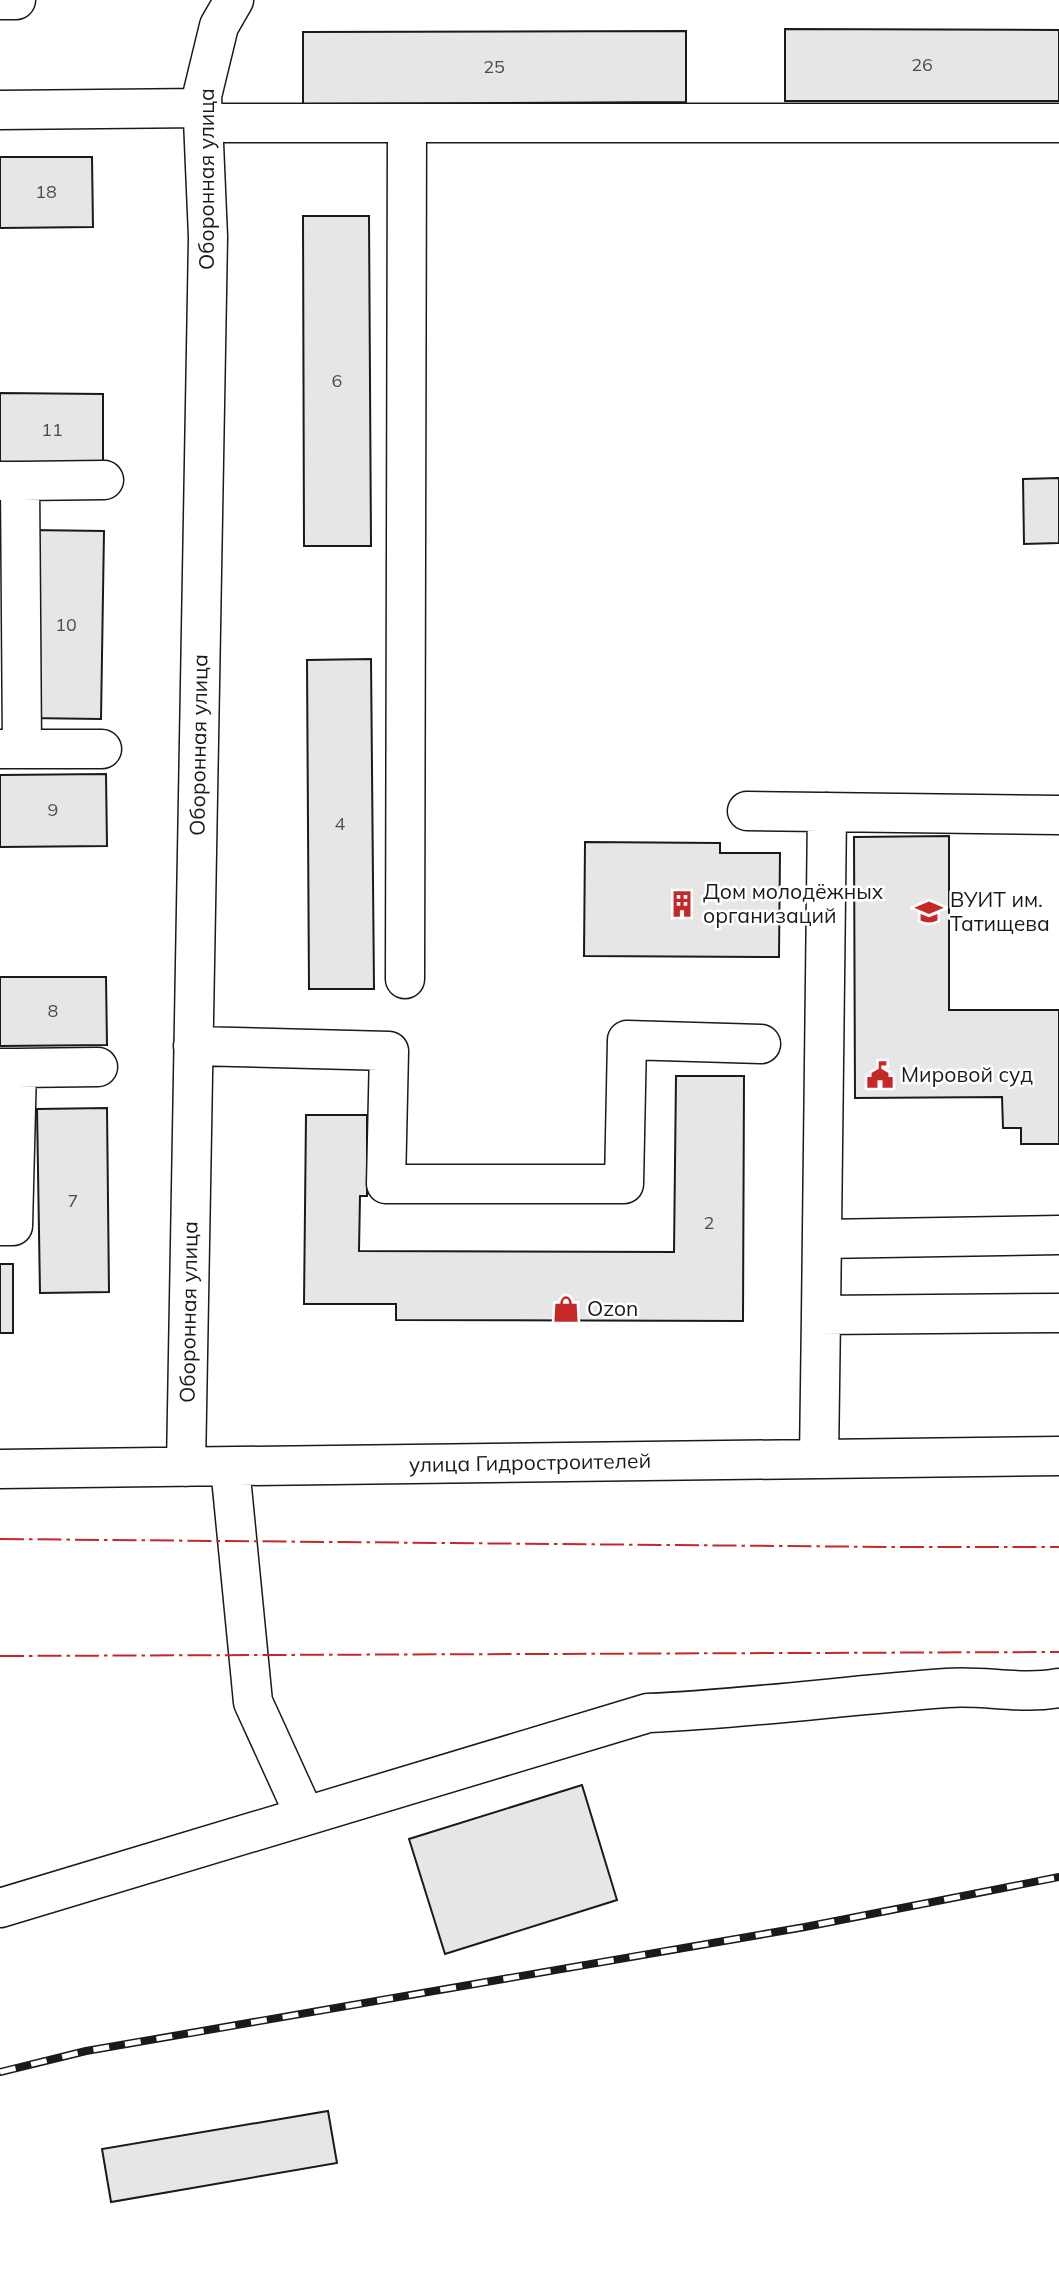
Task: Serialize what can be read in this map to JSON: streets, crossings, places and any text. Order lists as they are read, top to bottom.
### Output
{
  "streets": {
    "street": ["Оборонная улица", "улица Гидростроителей"]
  },
  "crossings": [
    ["Оборонная улица", "улица Гидростроителей"]
  ],
  "places": {
    "building": ["Дом молодёжных организаций"],
    "school or university": ["ВУИТ им. Татищева"],
    "public building": ["Мировой суд"],
    "shop": ["Ozon"]
  },
  "house_numbers": [
    "26",
    "25",
    "18",
    "6",
    "11",
    "10",
    "9",
    "4",
    "8",
    "7",
    "2"
  ]
}
